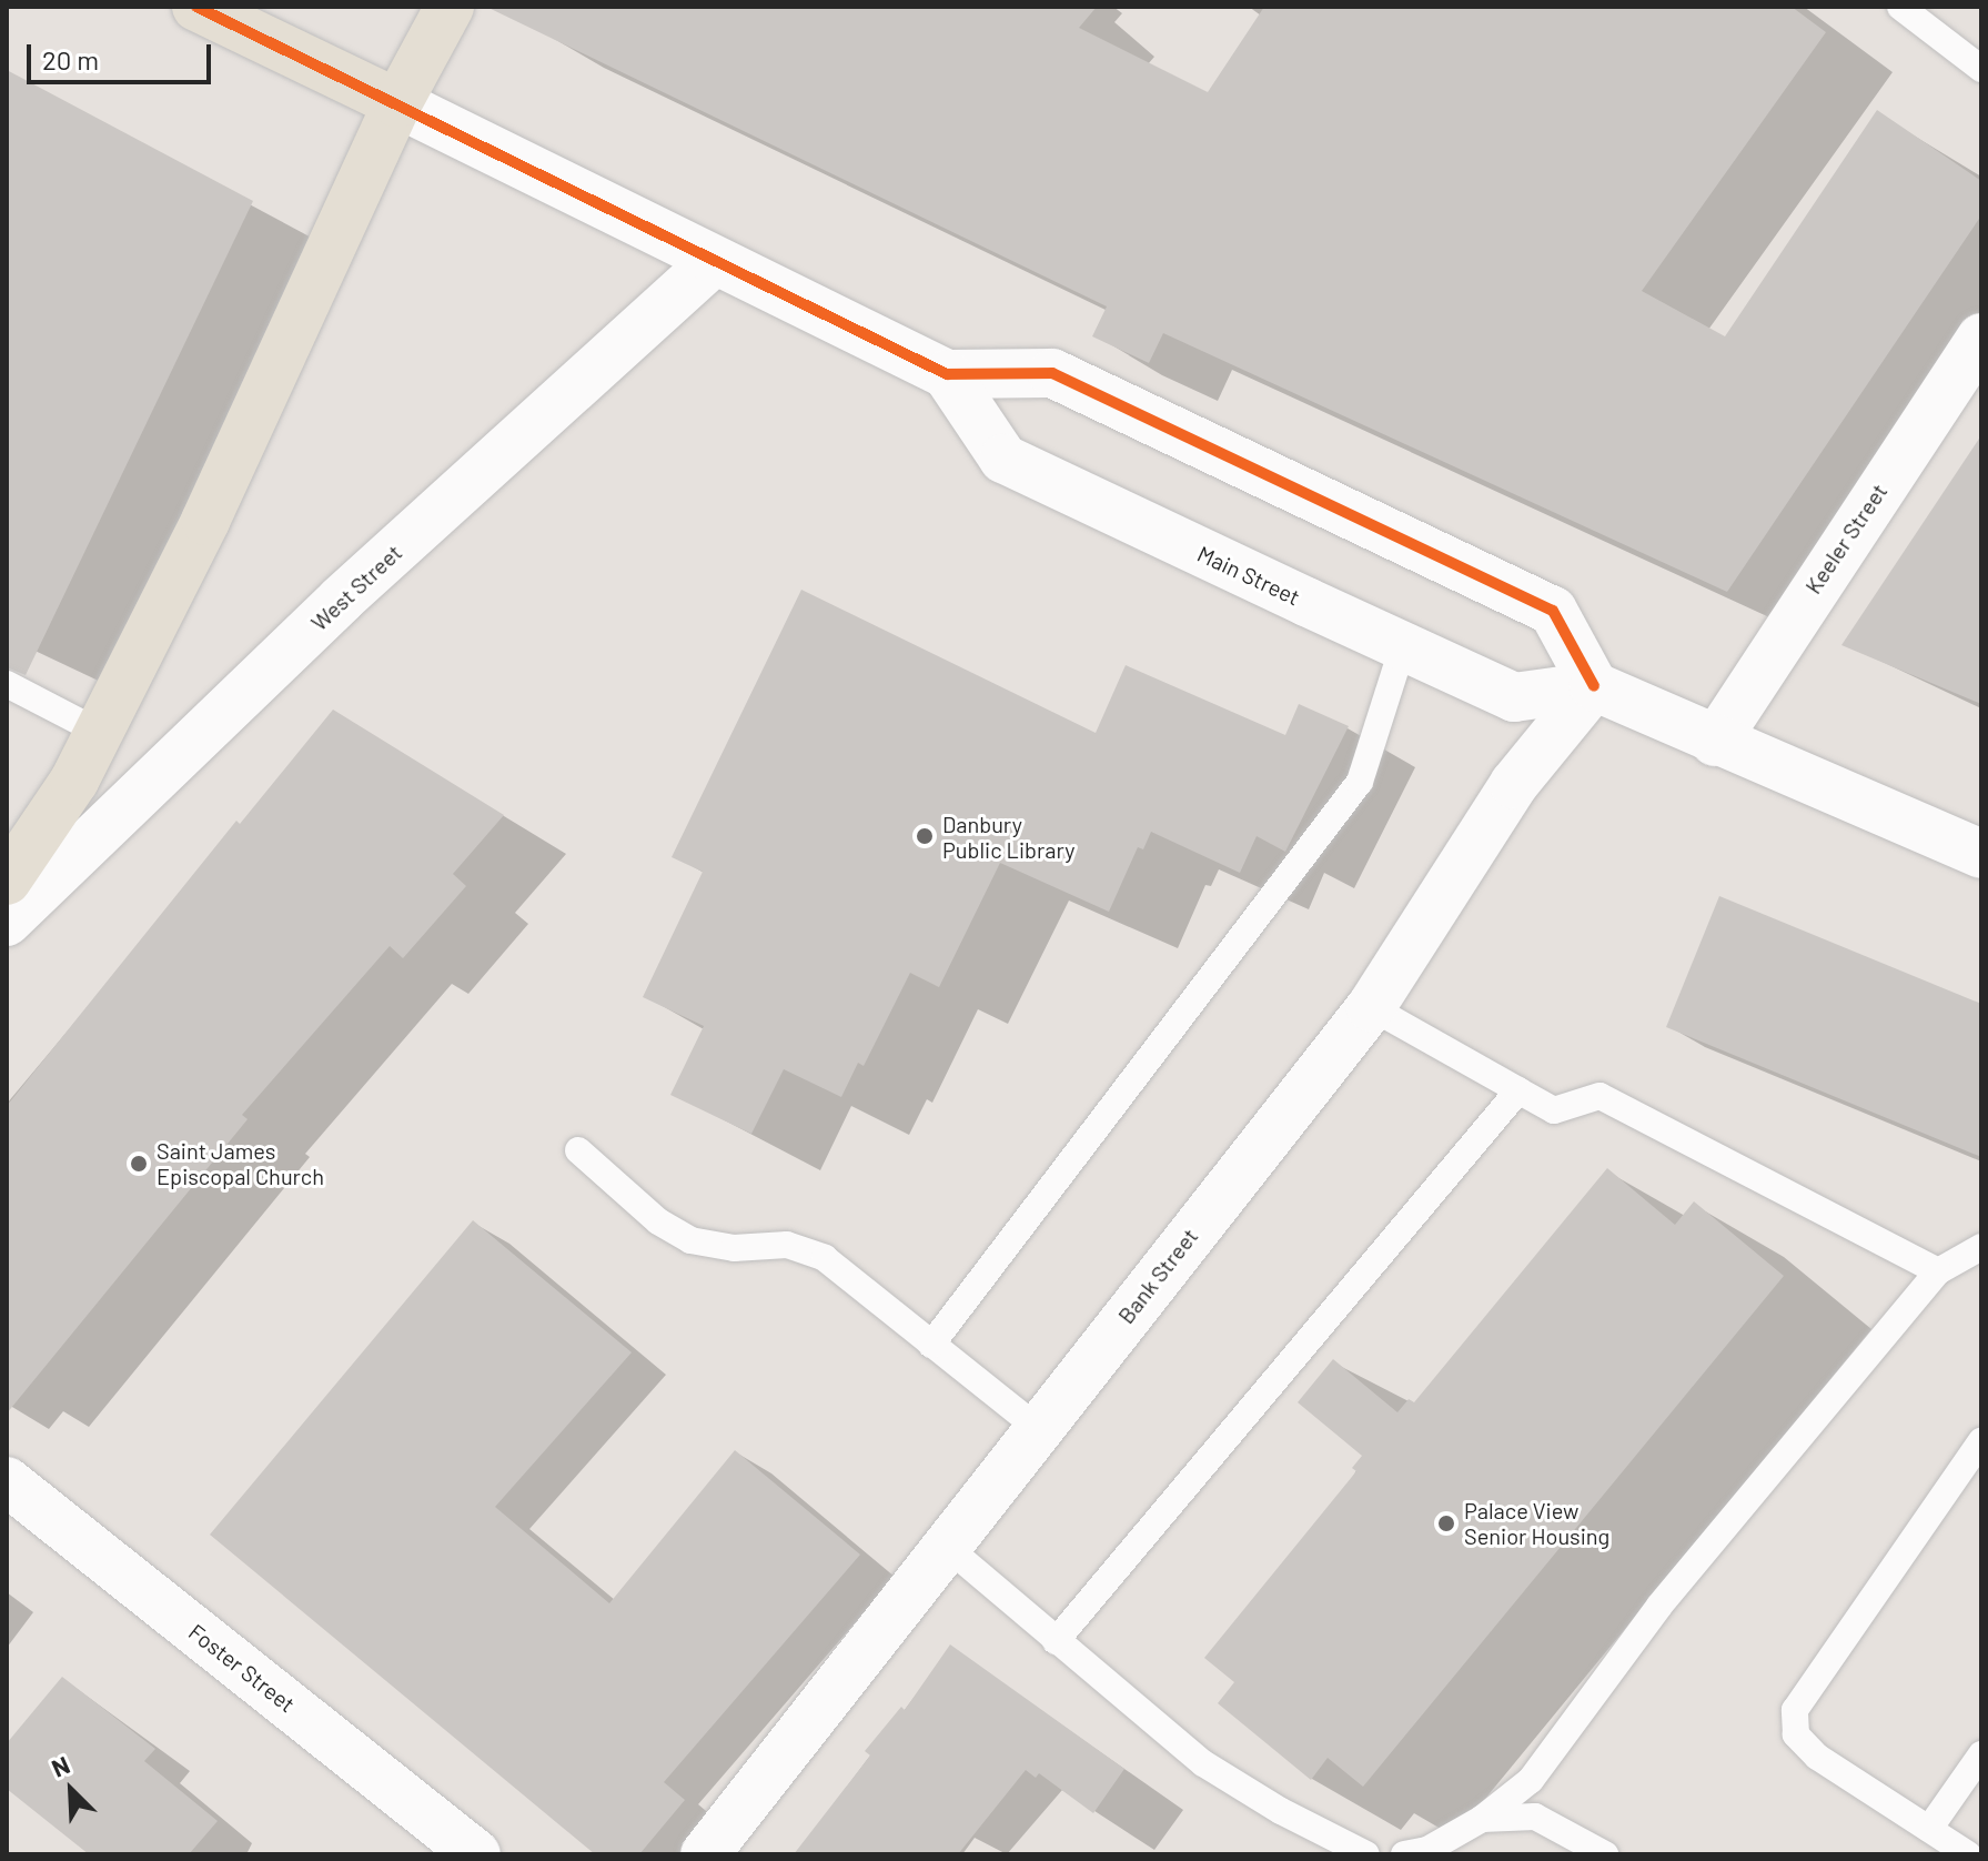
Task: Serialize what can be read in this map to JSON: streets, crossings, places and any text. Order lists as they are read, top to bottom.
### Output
{
  "streets": {
    "street": [
      "Keeler Street",
      "Main Street",
      "West Street",
      "Bank Street",
      "Foster Street"
    ]
  },
  "crossings": [
    ["Main Street", "Bank Street"]
  ],
  "places": ["Danbury Public Library", "Saint James Episcopal Church", "Palace View Senior Housing"],
  "scale_bar": "20 m",
  "north": "top left"
}
